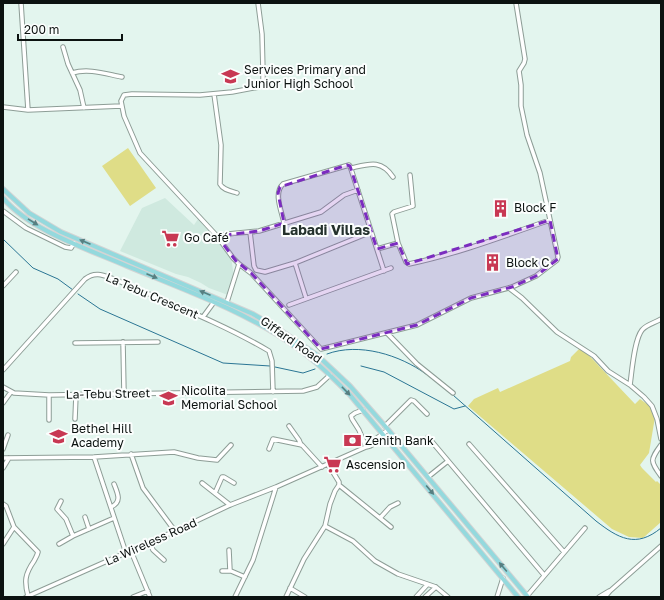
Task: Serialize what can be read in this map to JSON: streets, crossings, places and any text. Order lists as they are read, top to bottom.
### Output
{
  "streets": {
    "main road": ["Giffard Road"],
    "street": ["La Tebu Crescent", "La-Tebu Street", "La Wireless Road"]
  },
  "crossings": [
    ["La Tebu Crescent", "La-Tebu Street"],
    ["Giffard Road", "La-Tebu Street"],
    ["Giffard Road", "La Wireless Road"]
  ],
  "districts": ["Labadi Villas"],
  "places": {
    "school or university": ["Services Primary and Junior High School", "Nicolita Memorial School", "Bethel Hill Academy"],
    "building": ["Block F", "Block C"],
    "supermarket": ["Go Café", "Ascension"],
    "bank": ["Zenith Bank"]
  },
  "scale_bar": "200 m"
}
